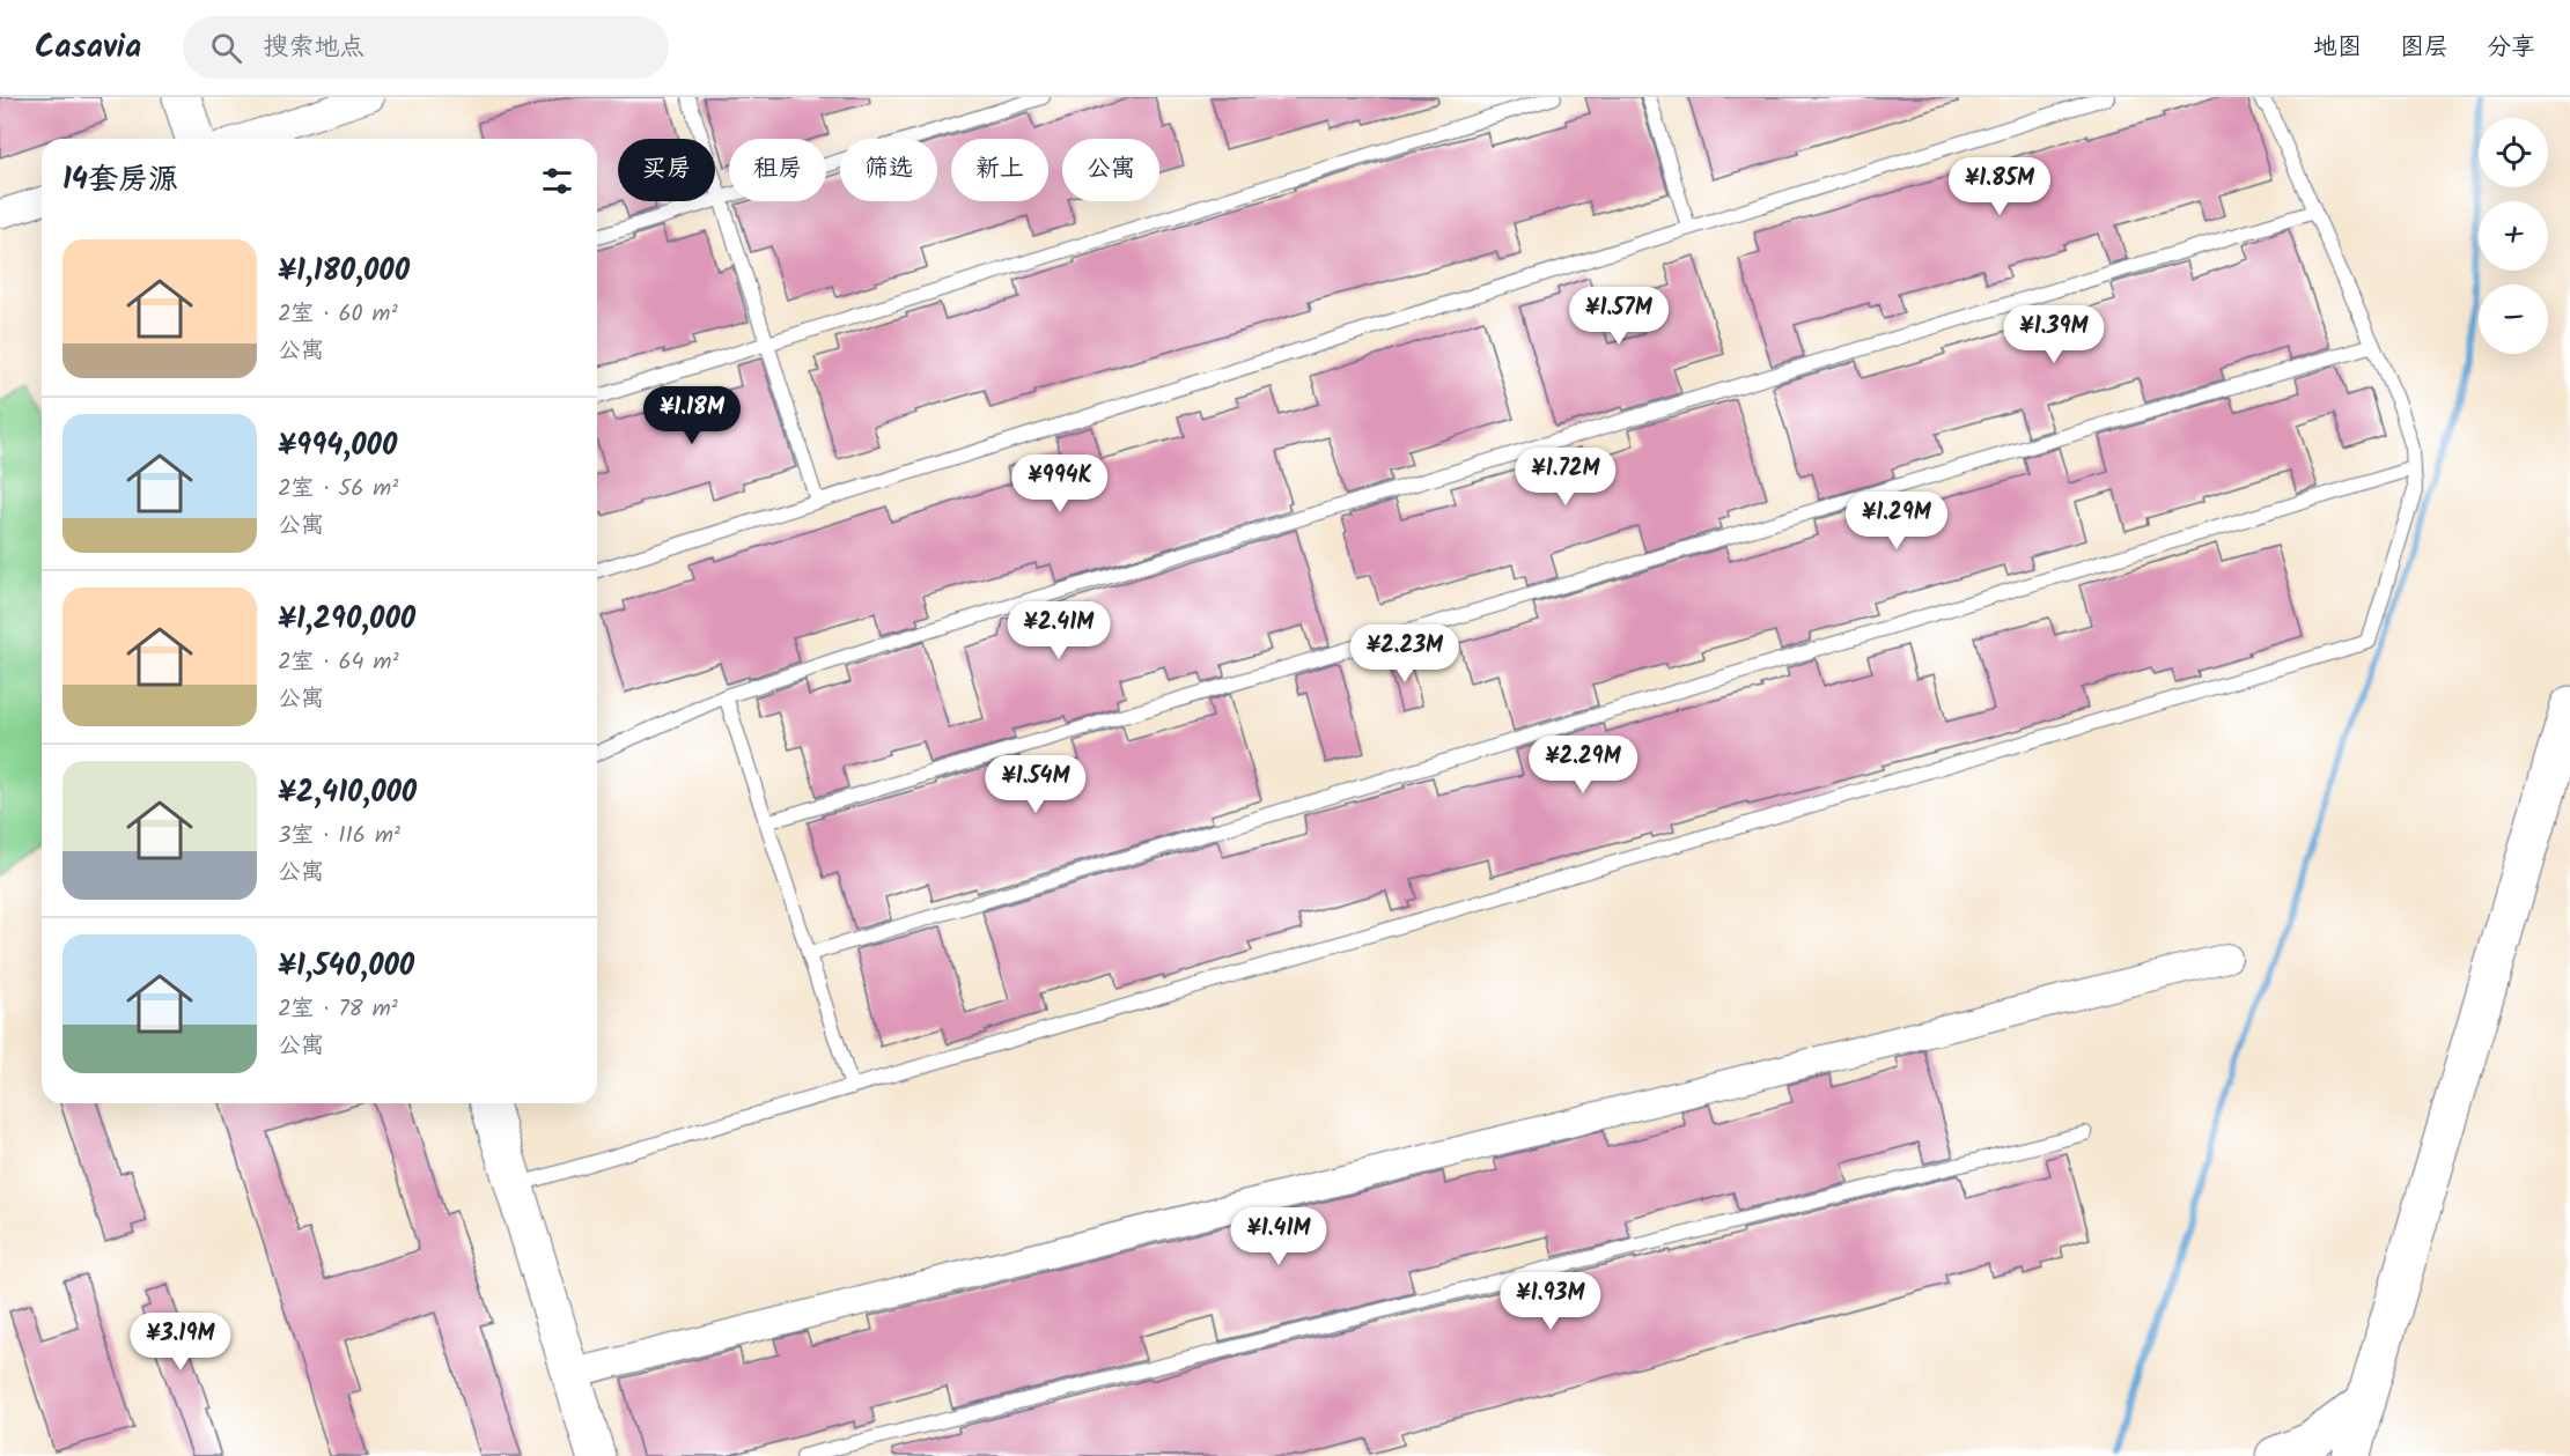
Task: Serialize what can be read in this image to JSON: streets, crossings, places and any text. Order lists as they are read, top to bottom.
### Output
{
  "page": {
    "header": "Casavia",
    "search": "搜索地点",
    "nav": ["地图", "图层", "分享"],
    "map_buttons": ["+", "−"],
    "chip": [
      "买房",
      "租房",
      "筛选",
      "新上",
      "公寓"
    ],
    "heading": "14套房源",
    "price": [
      "¥1.85M",
      "¥1.57M",
      "¥1.39M",
      "¥1.18M",
      "¥1.72M",
      "¥994K",
      "¥1.29M",
      "¥2.41M",
      "¥2.23M",
      "¥2.29M",
      "¥1.54M",
      "¥1.41M",
      "¥1.93M",
      "¥3.19M"
    ],
    "list": [
      {
        "name": "¥1,180,000",
        "note": "2室 · 60 m² · 公寓"
      },
      {
        "name": "¥994,000",
        "note": "2室 · 56 m² · 公寓"
      },
      {
        "name": "¥1,290,000",
        "note": "2室 · 64 m² · 公寓"
      },
      {
        "name": "¥2,410,000",
        "note": "3室 · 116 m² · 公寓"
      },
      {
        "name": "¥1,540,000",
        "note": "2室 · 78 m² · 公寓"
      }
    ]
  }
}
